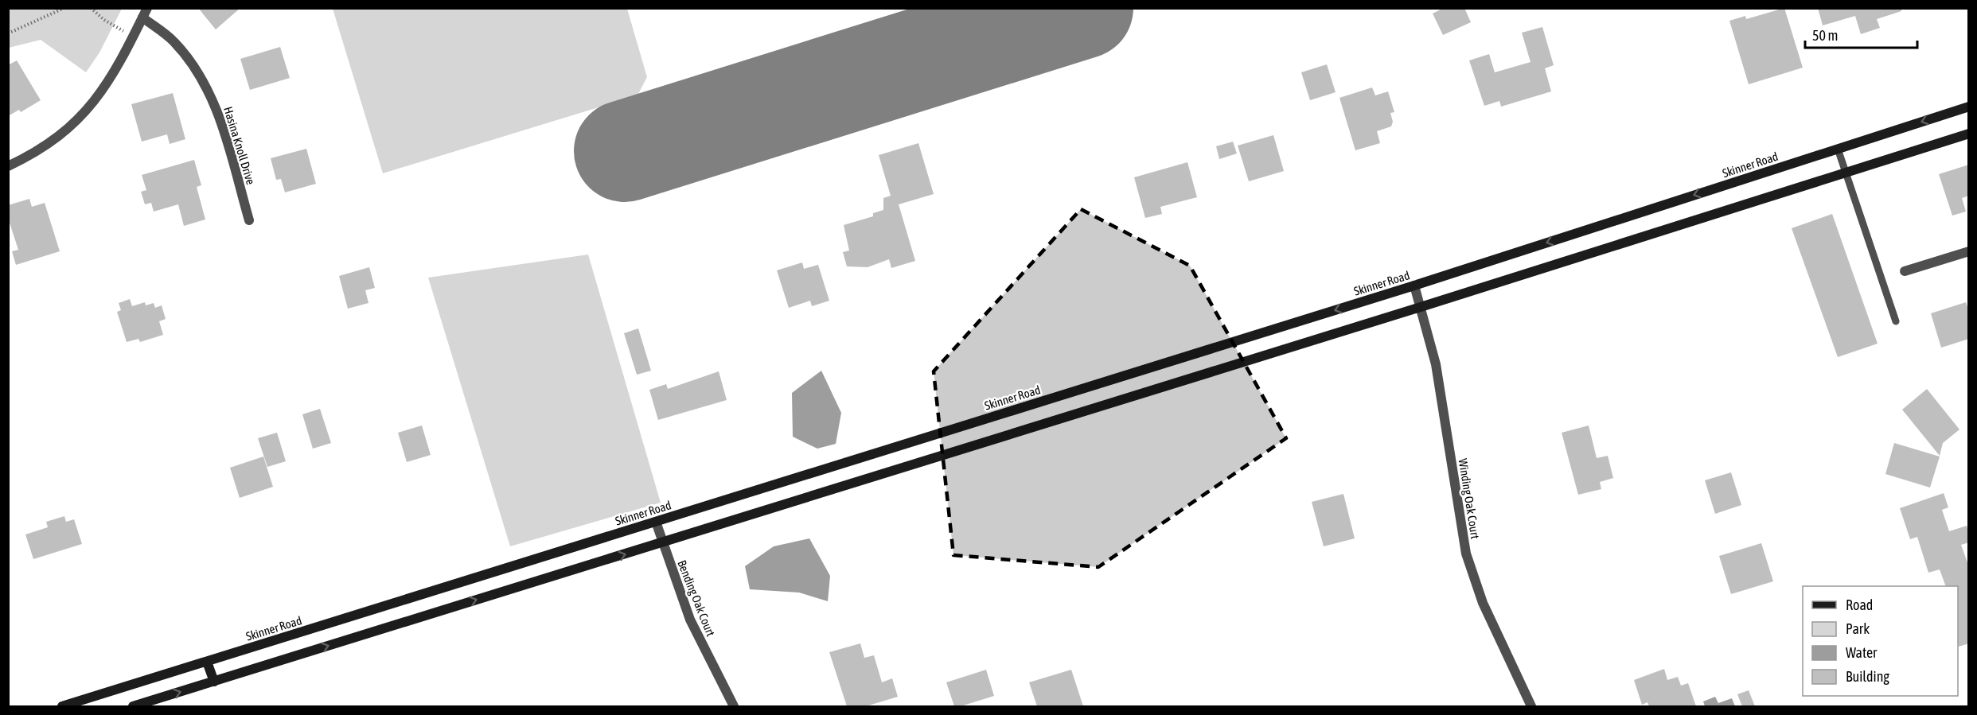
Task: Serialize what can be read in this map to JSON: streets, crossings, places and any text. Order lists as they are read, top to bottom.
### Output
{
  "streets": {
    "street": [
      "Hasina Knoll Drive",
      "Skinner Road",
      "Winding Oak Court",
      "Bending Oak Court"
    ]
  },
  "crossings": [
    ["Skinner Road", "Winding Oak Court"],
    ["Skinner Road", "Bending Oak Court"]
  ],
  "legend": [
    "Road",
    "Park",
    "Water",
    "Building"
  ],
  "scale_bar": "50 m"
}
